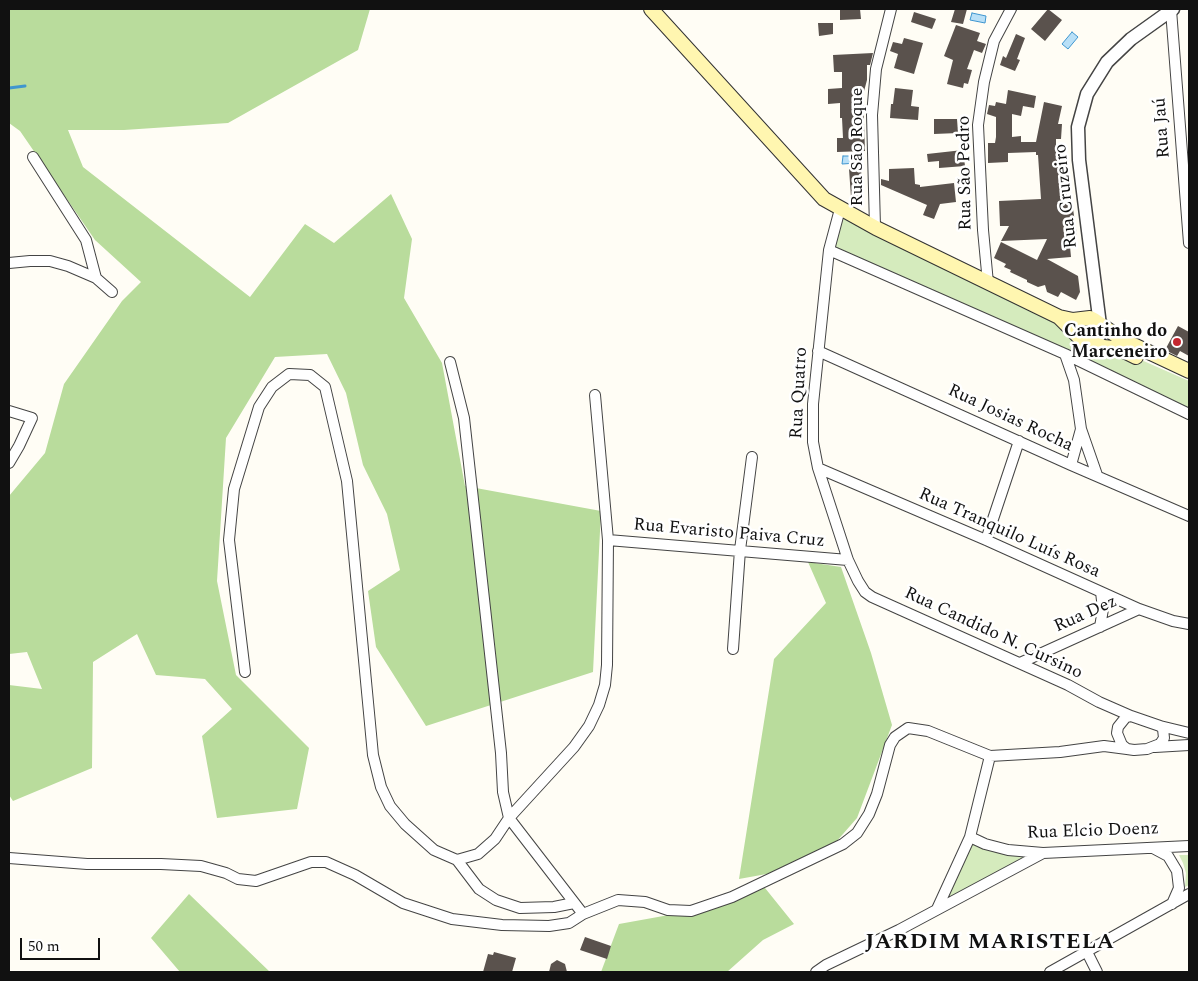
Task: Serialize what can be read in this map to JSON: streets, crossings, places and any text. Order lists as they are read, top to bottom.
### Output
{
  "streets": {
    "street": [
      "Rua Jaú",
      "Rua São Roque",
      "Rua São Pedro",
      "Rua Cruzeiro",
      "Rua Quatro",
      "Rua Josias Rocha",
      "Rua Evaristo Paiva Cruz",
      "Rua Tranquilo Luís Rosa",
      "Rua Dez",
      "Rua Candido N. Cursino",
      "Rua Elcio Doenz"
    ]
  },
  "crossings": [
    ["Rua Jaú", "Rua Cruzeiro"],
    ["Rua Quatro", "Rua Josias Rocha"],
    ["Rua Quatro", "Rua Evaristo Paiva Cruz"],
    ["Rua Quatro", "Rua Tranquilo Luís Rosa"],
    ["Rua Quatro", "Rua Candido N. Cursino"],
    ["Rua Tranquilo Luís Rosa", "Rua Dez"],
    ["Rua Dez", "Rua Candido N. Cursino"]
  ],
  "districts": ["JARDIM MARISTELA"],
  "places": ["Cantinho do Marceneiro"],
  "scale_bar": "50 m"
}
